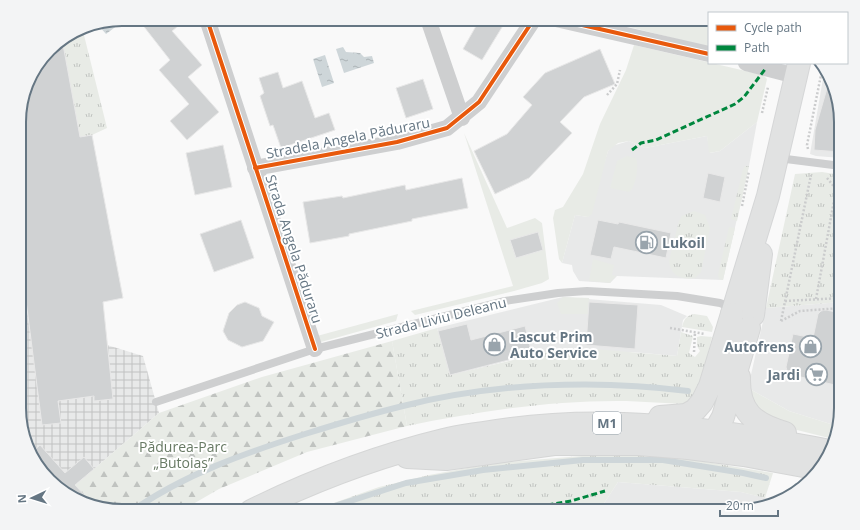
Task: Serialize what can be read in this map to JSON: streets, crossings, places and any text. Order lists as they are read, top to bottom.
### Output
{
  "streets": {
    "main road": ["M1"],
    "street": ["Stradela Angela Păduraru", "Strada Angela Păduraru"],
    "lane": ["Strada Liviu Deleanu"]
  },
  "crossings": [
    ["Stradela Angela Păduraru", "Strada Angela Păduraru"],
    ["Strada Angela Păduraru", "Strada Liviu Deleanu"],
    ["Strada Liviu Deleanu", "M1"]
  ],
  "parks": ["Pădurea-Parc „Butoiaș”"],
  "places": {
    "fuel station": ["Lukoil"],
    "shop": ["Lascut Prim Auto Service", "Autofrens"],
    "supermarket": ["Jardi"]
  },
  "legend": ["Cycle path", "Path"],
  "scale_bar": "20 m",
  "north": "left"
}
